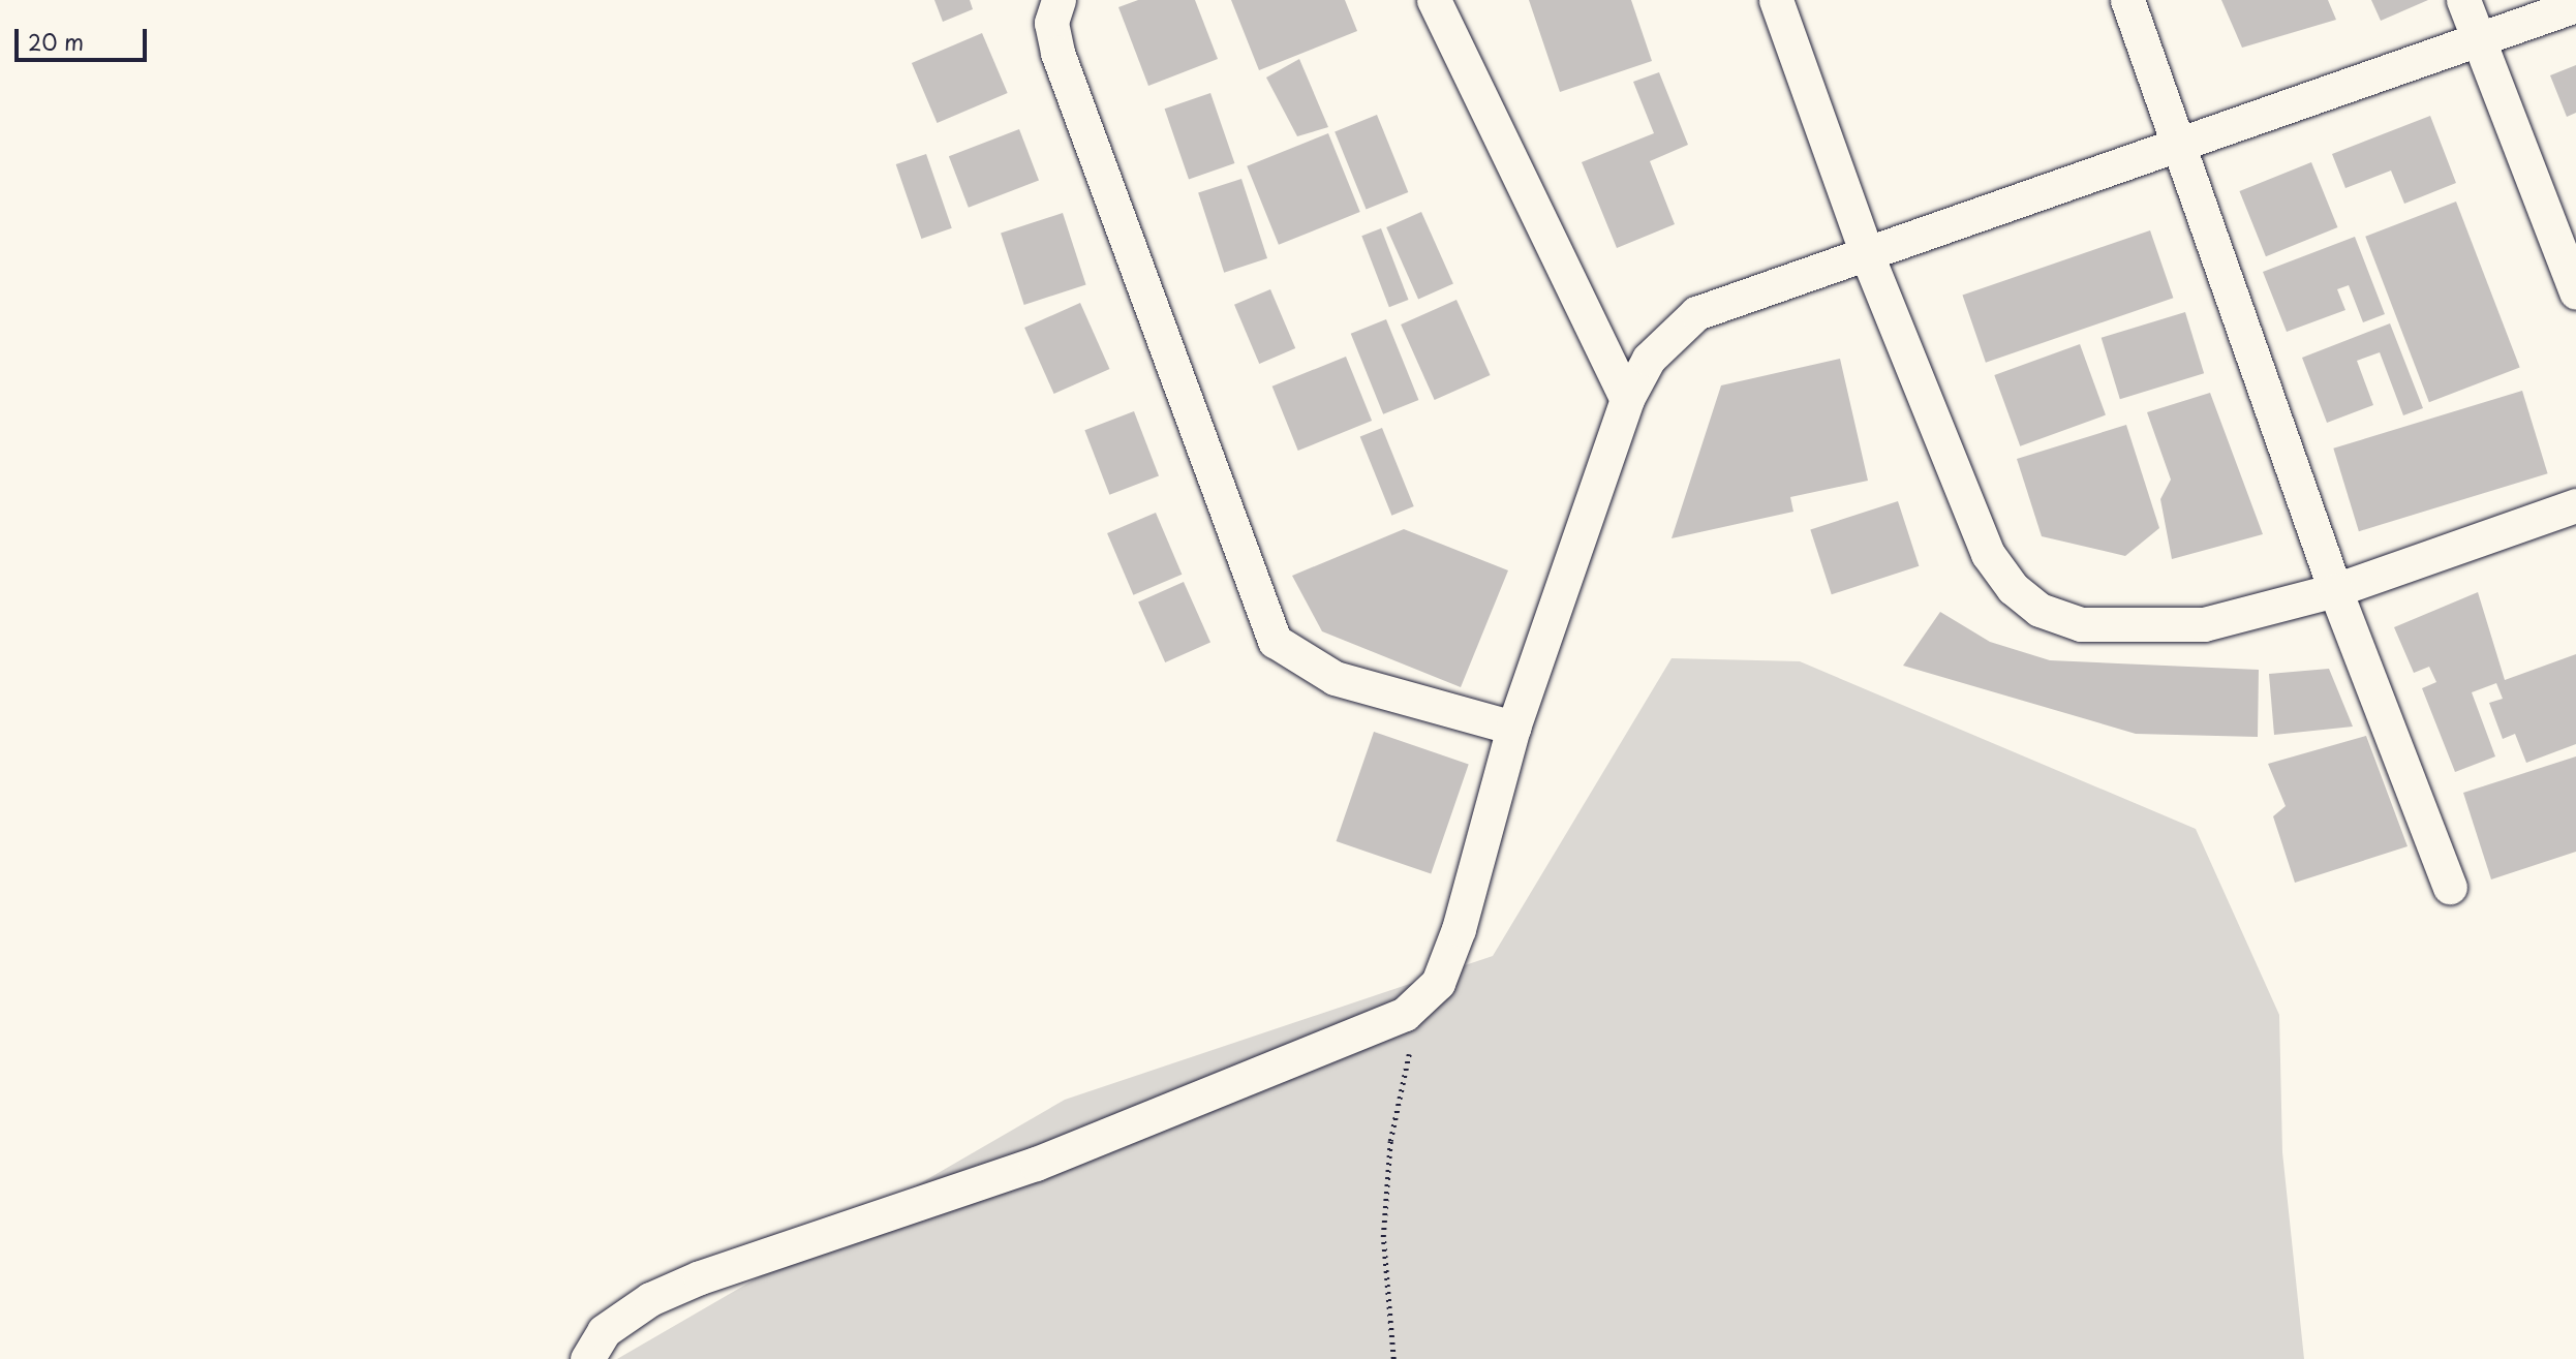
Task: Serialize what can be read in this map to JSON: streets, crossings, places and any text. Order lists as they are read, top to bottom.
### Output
{
  "scale_bar": "20 m"
}
